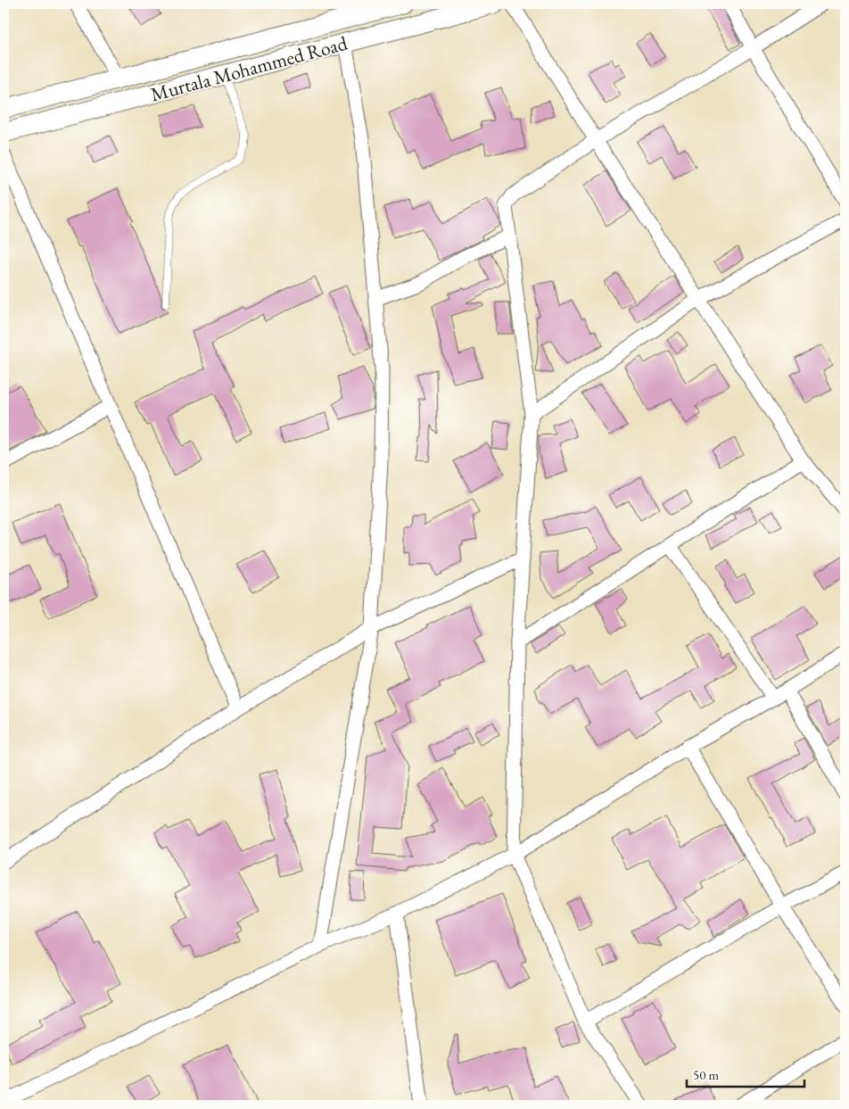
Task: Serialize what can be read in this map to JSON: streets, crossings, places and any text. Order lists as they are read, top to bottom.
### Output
{
  "streets": {
    "main road": ["Murtala Mohammed Road"]
  },
  "scale_bar": "50 m"
}
